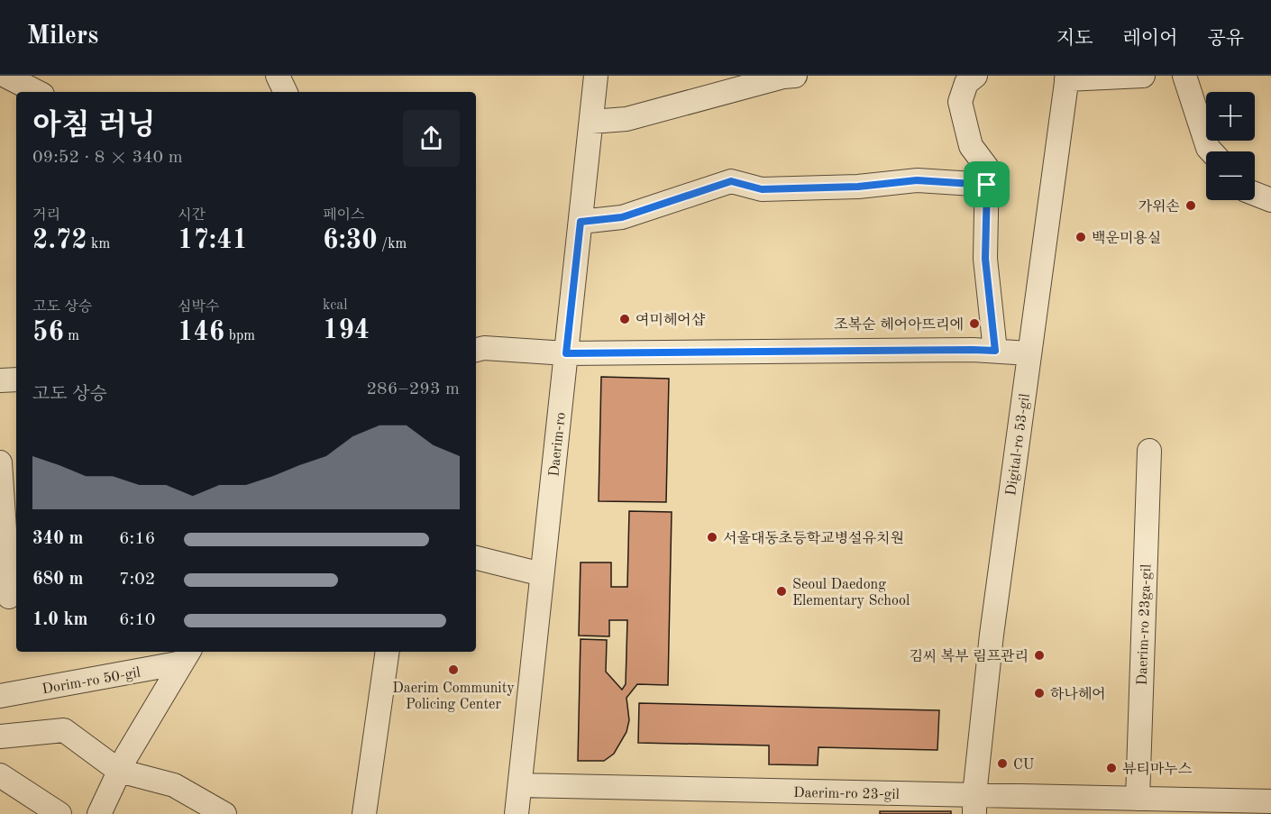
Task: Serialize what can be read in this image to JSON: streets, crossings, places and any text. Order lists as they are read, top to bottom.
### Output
{
  "streets": {
    "street": [
      "Daerim-ro",
      "Digital-ro 53-gil",
      "Daerim-ro 23ga-gil",
      "Dorim-ro 50-gil",
      "Daerim-ro 23-gil"
    ]
  },
  "crossings": [
    ["Daerim-ro", "Daerim-ro 23-gil"],
    ["Digital-ro 53-gil", "Daerim-ro 23-gil"],
    ["Daerim-ro 23ga-gil", "Daerim-ro 23-gil"]
  ],
  "places": [
    "가위손",
    "백운미용실",
    "여미헤어샵",
    "조복순 헤어아뜨리에",
    "서울대동초등학교병설유치원",
    "Seoul Daedong Elementary School",
    "김씨 복부 림프관리",
    "Daerim Community Policing Center",
    "하나헤어",
    "CU",
    "뷰티마누스"
  ],
  "page": {
    "header": "Milers",
    "nav": ["지도", "레이어", "공유"],
    "map_buttons": ["+", "−"],
    "heading": ["아침 러닝", "09:52 · 8 × 340 m"],
    "stats": [
      ["거리", "2.72 km"],
      ["시간", "17:41"],
      ["페이스", "6:30 /km"],
      ["고도 상승", "56 m"],
      ["심박수", "146 bpm"],
      ["kcal", "194"]
    ],
    "chart": ["고도 상승", "286–293 m"],
    "list": [
      {
        "name": "340 m",
        "note": "6:16"
      },
      {
        "name": "680 m",
        "note": "7:02"
      },
      {
        "name": "1.0 km",
        "note": "6:10"
      }
    ]
  }
}
